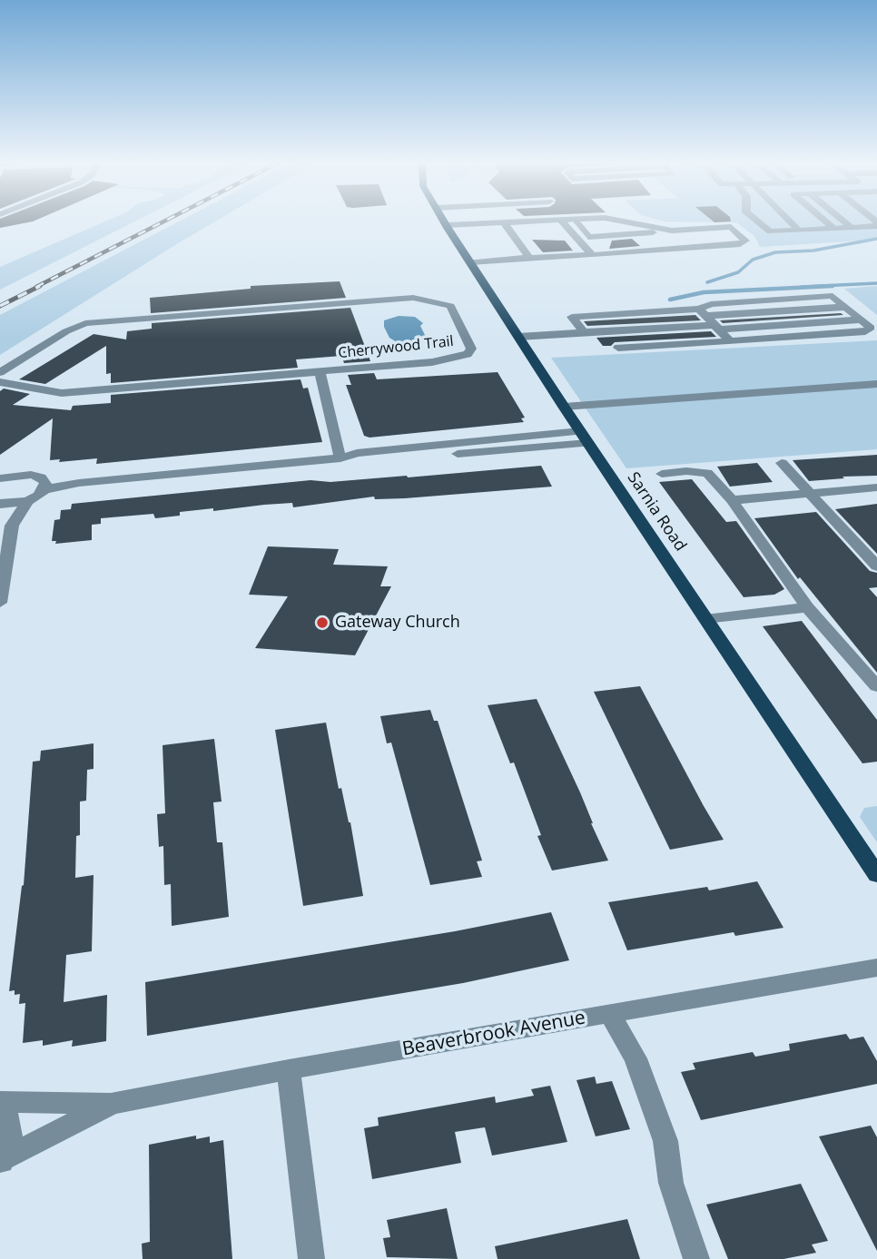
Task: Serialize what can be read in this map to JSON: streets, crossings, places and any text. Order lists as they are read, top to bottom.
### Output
{
  "streets": {
    "main road": ["Sarnia Road"],
    "street": ["Cherrywood Trail", "Beaverbrook Avenue"]
  },
  "places": ["Gateway Church"]
}
